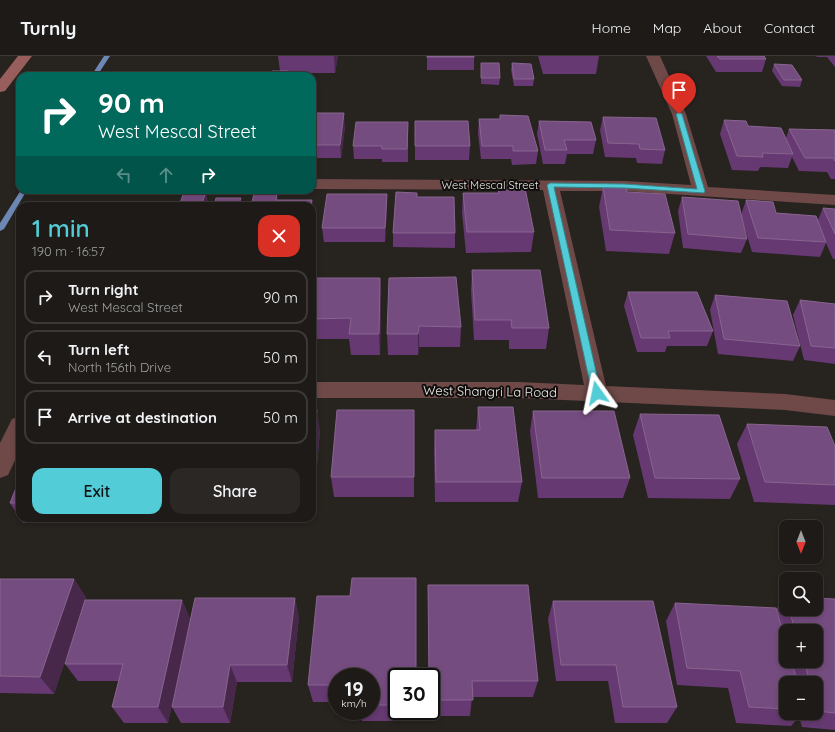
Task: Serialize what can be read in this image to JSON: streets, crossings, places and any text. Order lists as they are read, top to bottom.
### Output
{
  "streets": {
    "street": ["West Mescal Street", "West Shangri La Road"]
  },
  "north": "bottom",
  "page": {
    "header": "Turnly",
    "nav": [
      "Home",
      "Map",
      "About",
      "Contact"
    ],
    "turn": ["90 m", "West Mescal Street"],
    "heading": ["1 min", "190 m · 16:57"],
    "list": [
      {
        "name": "Turn right",
        "note": "West Mescal Street",
        "value": "90 m"
      },
      {
        "name": "Turn left",
        "note": "North 156th Drive",
        "value": "50 m"
      },
      {
        "name": "Arrive at destination",
        "value": "50 m"
      }
    ],
    "buttons": ["Exit", "Share"],
    "map_buttons": ["+", "−"],
    "speed": "19 km/h",
    "limit": "30"
  }
}
